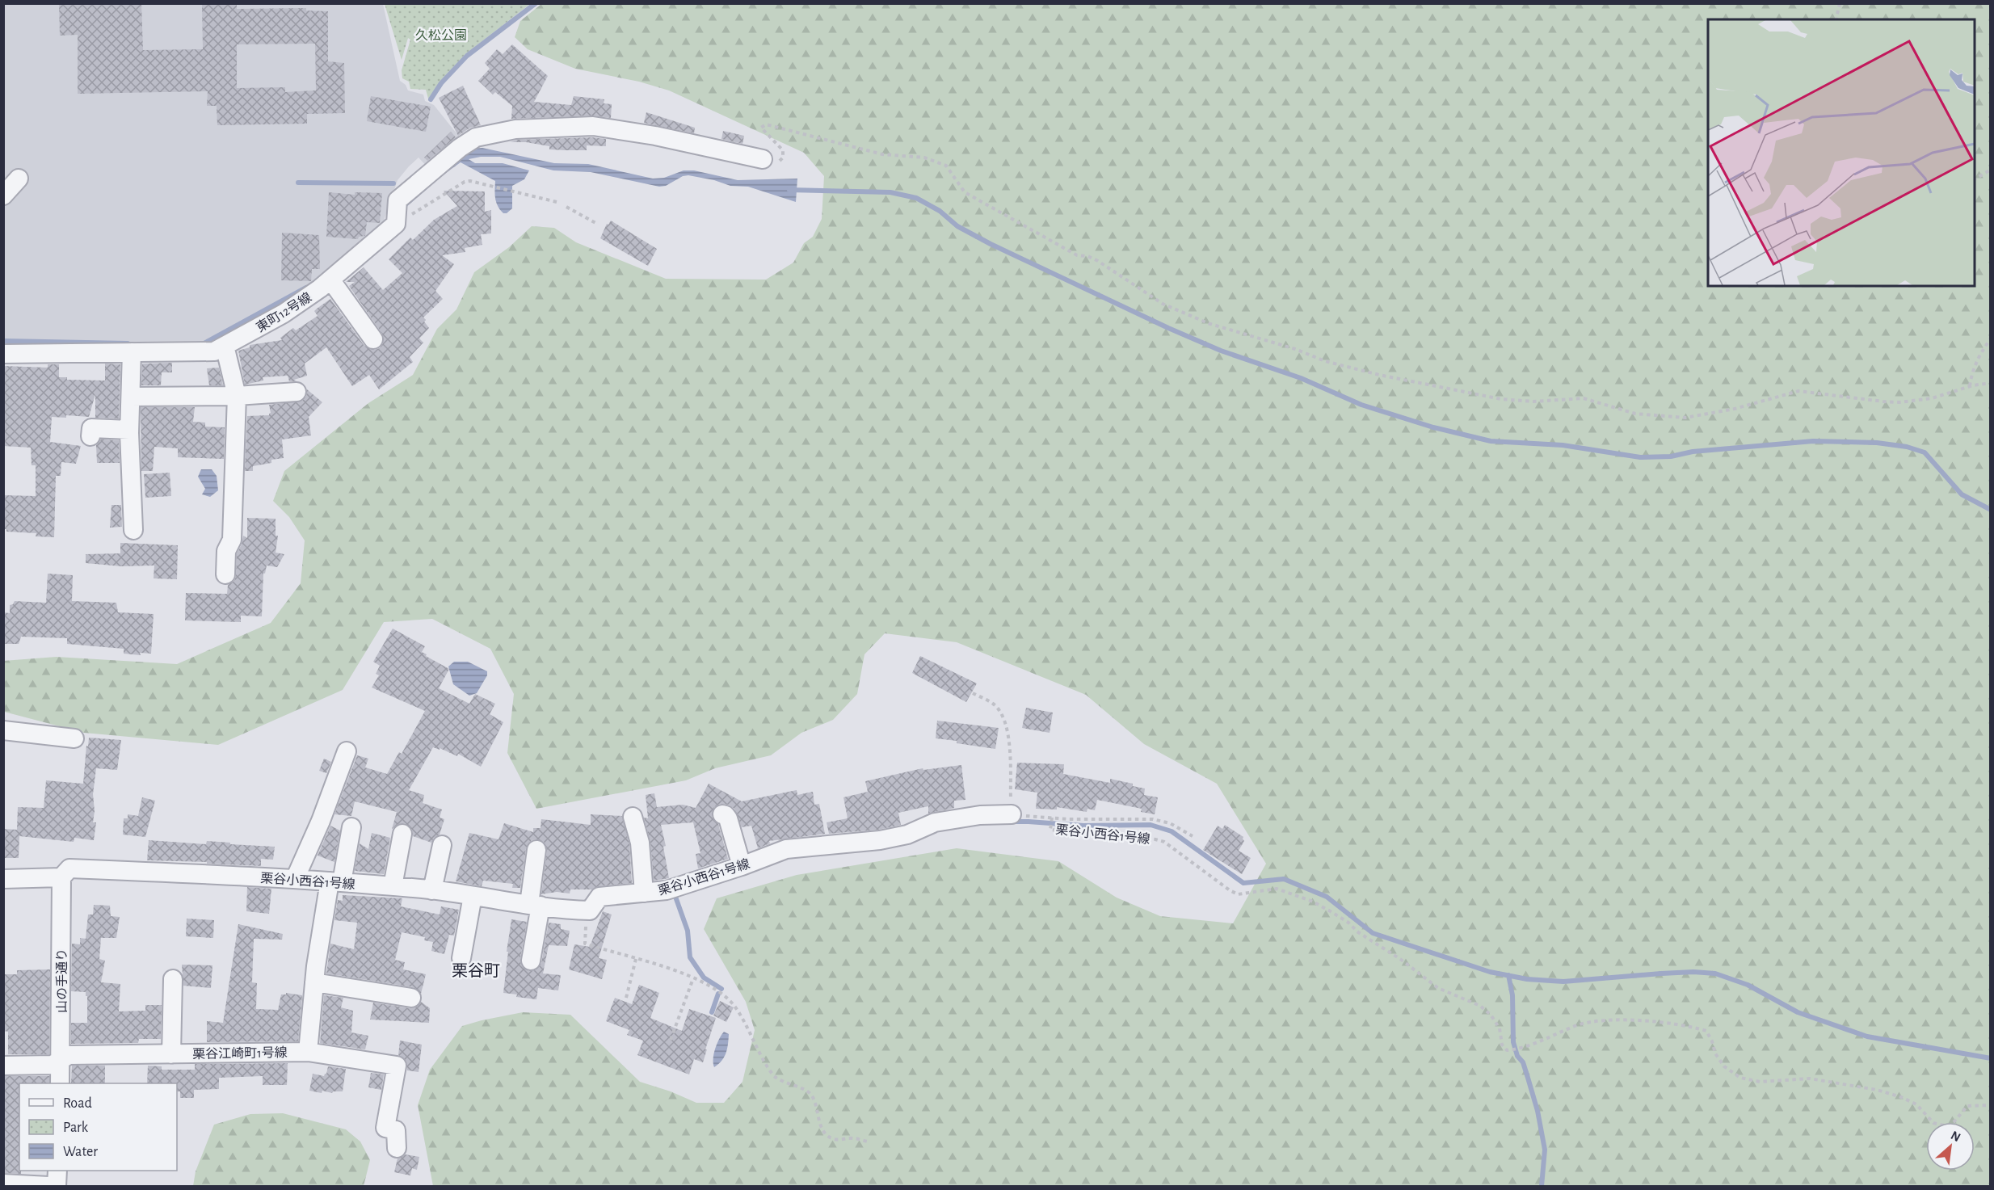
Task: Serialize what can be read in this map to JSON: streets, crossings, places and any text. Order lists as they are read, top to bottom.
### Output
{
  "streets": {
    "street": [
      "東町12号線",
      "栗谷小西谷1号線",
      "山の手通り",
      "栗谷江崎町1号線"
    ]
  },
  "crossings": [
    ["栗谷小西谷1号線", "山の手通り"],
    ["山の手通り", "栗谷江崎町1号線"]
  ],
  "districts": ["栗谷町"],
  "parks": ["久松公園"],
  "legend": ["Road", "Park", "Water"],
  "north": "top right"
}
